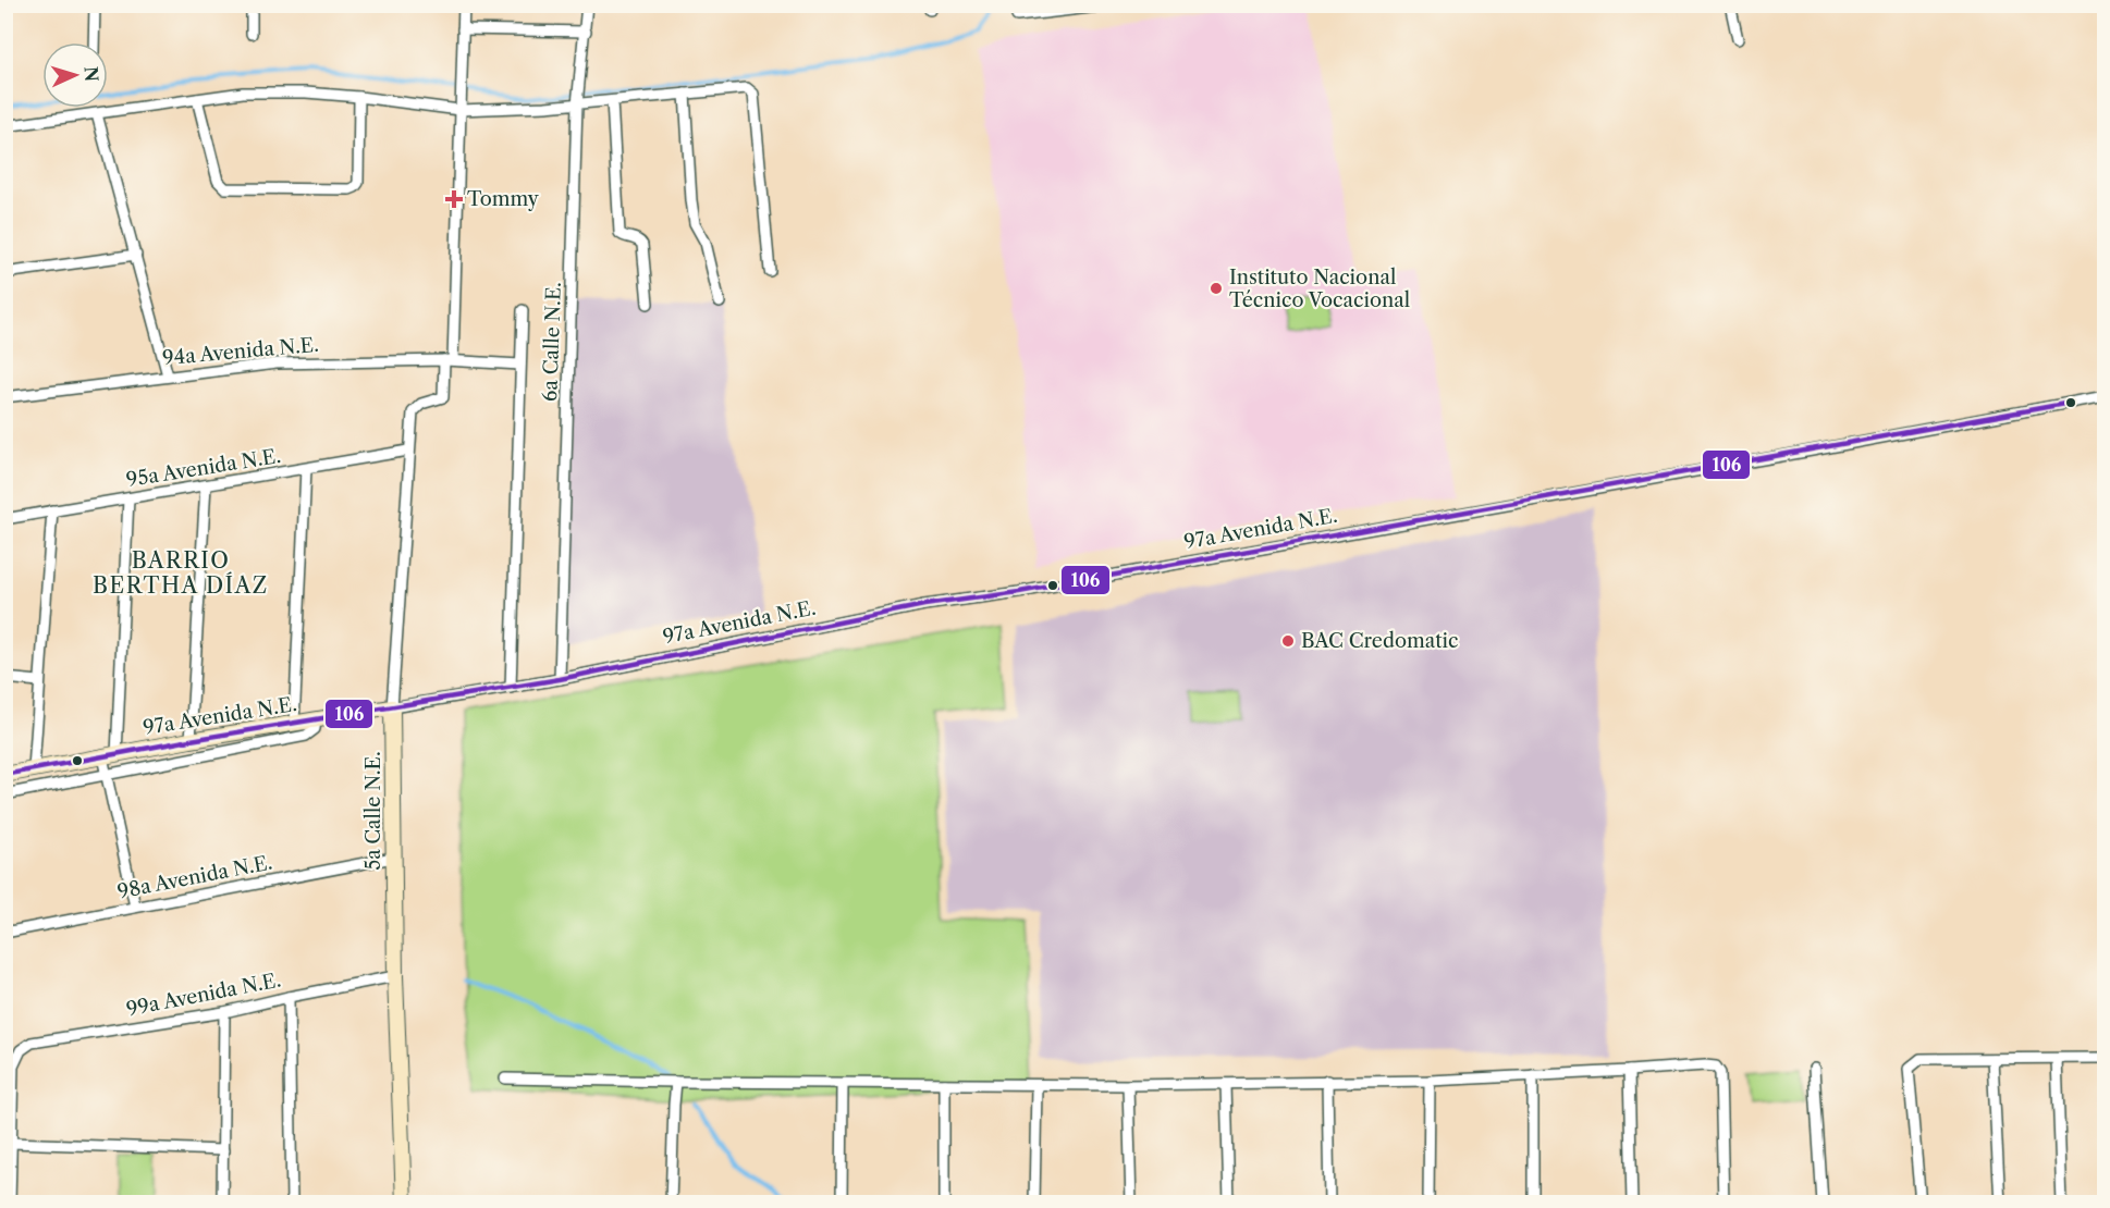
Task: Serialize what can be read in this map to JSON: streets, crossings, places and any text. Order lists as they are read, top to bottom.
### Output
{
  "streets": {
    "street": [
      "6a Calle N.E.",
      "94a Avenida N.E.",
      "95a Avenida N.E.",
      "97a Avenida N.E.",
      "5a Calle N.E.",
      "98a Avenida N.E.",
      "99a Avenida N.E."
    ]
  },
  "crossings": [
    ["6a Calle N.E.", "97a Avenida N.E."],
    ["94a Avenida N.E.", "5a Calle N.E."],
    ["95a Avenida N.E.", "5a Calle N.E."],
    ["97a Avenida N.E.", "5a Calle N.E."],
    ["5a Calle N.E.", "98a Avenida N.E."],
    ["5a Calle N.E.", "99a Avenida N.E."]
  ],
  "districts": ["BARRIO BERTHA DÍAZ"],
  "places": {
    "health": ["Tommy"],
    "other": ["Instituto Nacional Técnico Vocacional", "BAC Credomatic"]
  },
  "lines": ["transit line 106"],
  "north": "right"
}
